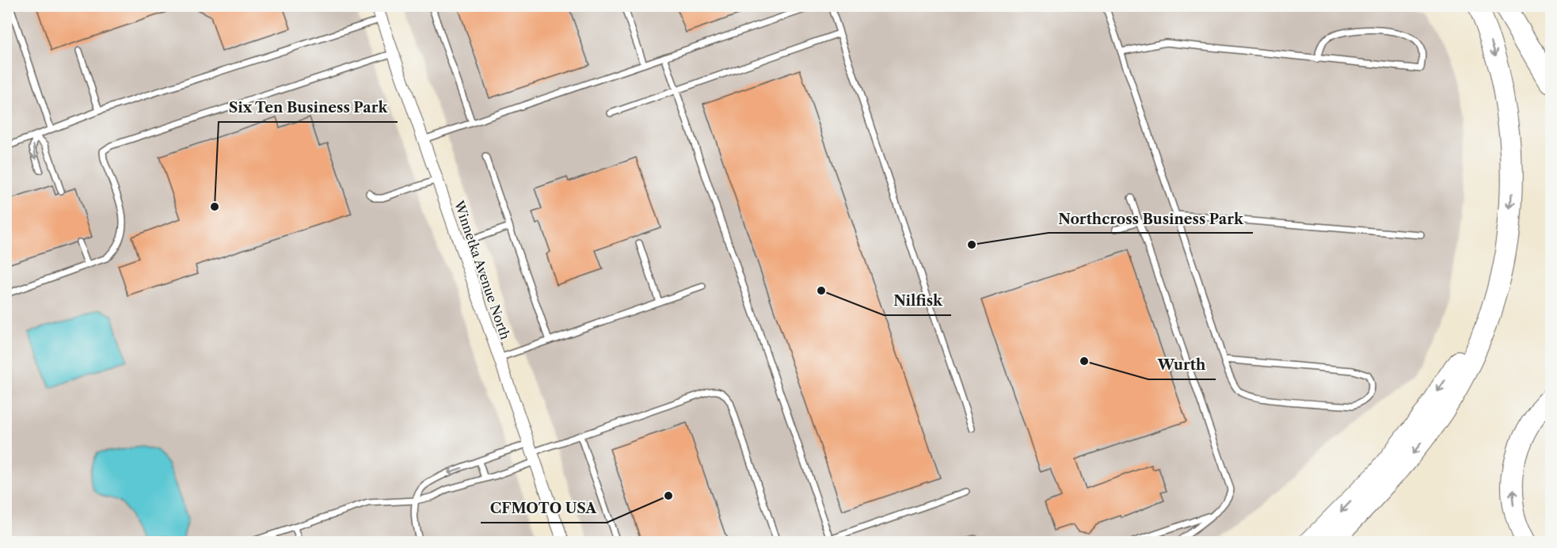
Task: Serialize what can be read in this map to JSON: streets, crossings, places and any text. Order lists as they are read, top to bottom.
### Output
{
  "streets": {
    "street": ["Winnetka Avenue North"]
  },
  "places": [
    "Six Ten Business Park",
    "Northcross Business Park",
    "Nilfisk",
    "Wurth",
    "CFMOTO USA"
  ]
}
